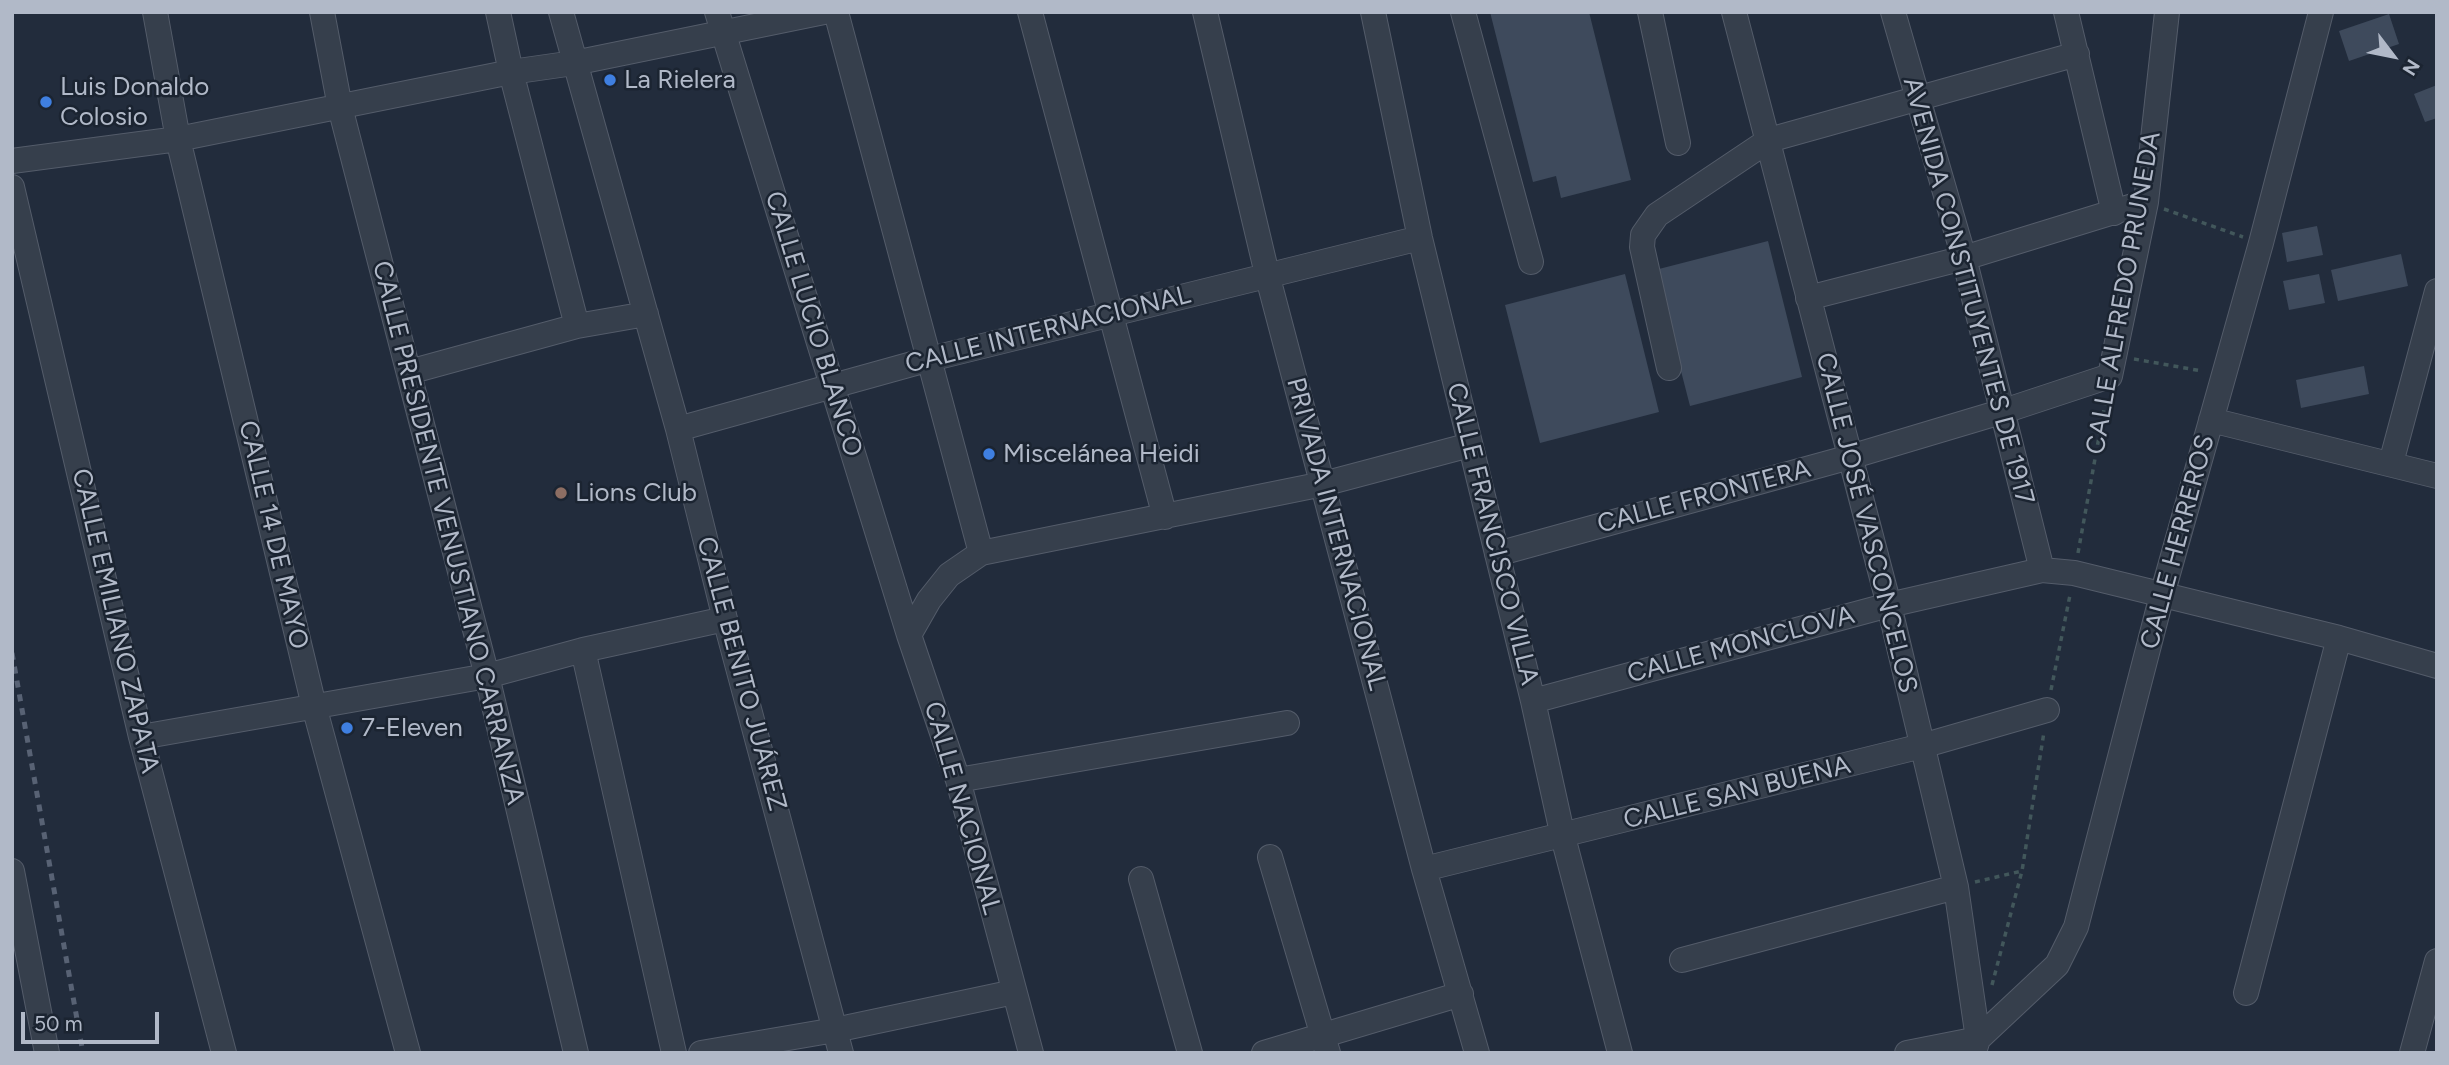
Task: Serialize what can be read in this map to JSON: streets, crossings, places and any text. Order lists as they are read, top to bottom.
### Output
{
  "streets": {
    "street": [
      "AVENIDA CONSTITUYENTES DE 1917",
      "CALLE ALFREDO PRUNEDA",
      "CALLE LUCIO BLANCO",
      "CALLE INTERNACIONAL",
      "CALLE FRONTERA",
      "CALLE JOSÉ VASCONCELOS",
      "CALLE PRESIDENTE VENUSTIANO CARRANZA",
      "PRIVADA INTERNACIONAL",
      "CALLE FRANCISCO VILLA",
      "CALLE 14 DE MAYO",
      "CALLE HERREROS",
      "CALLE EMILIANO ZAPATA",
      "CALLE MONCLOVA",
      "CALLE BENITO JUÁREZ",
      "CALLE SAN BUENA",
      "CALLE NACIONAL"
    ]
  },
  "crossings": [
    ["AVENIDA CONSTITUYENTES DE 1917", "CALLE FRONTERA"],
    ["AVENIDA CONSTITUYENTES DE 1917", "CALLE MONCLOVA"],
    ["CALLE ALFREDO PRUNEDA", "CALLE FRONTERA"],
    ["CALLE ALFREDO PRUNEDA", "CALLE MONCLOVA"],
    ["CALLE ALFREDO PRUNEDA", "CALLE SAN BUENA"],
    ["CALLE LUCIO BLANCO", "CALLE INTERNACIONAL"],
    ["CALLE LUCIO BLANCO", "CALLE NACIONAL"],
    ["CALLE INTERNACIONAL", "PRIVADA INTERNACIONAL"],
    ["CALLE INTERNACIONAL", "CALLE FRANCISCO VILLA"],
    ["CALLE INTERNACIONAL", "CALLE BENITO JUÁREZ"],
    ["CALLE FRONTERA", "CALLE JOSÉ VASCONCELOS"],
    ["CALLE FRONTERA", "CALLE FRANCISCO VILLA"],
    ["CALLE JOSÉ VASCONCELOS", "CALLE HERREROS"],
    ["CALLE JOSÉ VASCONCELOS", "CALLE MONCLOVA"],
    ["CALLE JOSÉ VASCONCELOS", "CALLE SAN BUENA"],
    ["PRIVADA INTERNACIONAL", "CALLE SAN BUENA"],
    ["CALLE FRANCISCO VILLA", "CALLE MONCLOVA"],
    ["CALLE FRANCISCO VILLA", "CALLE SAN BUENA"],
    ["CALLE HERREROS", "CALLE MONCLOVA"]
  ],
  "places": [
    "La Rielera",
    "Luis Donaldo Colosio",
    "Miscelánea Heidi",
    "Lions Club",
    "7-Eleven"
  ],
  "scale_bar": "50 m",
  "north": "bottom right"
}
